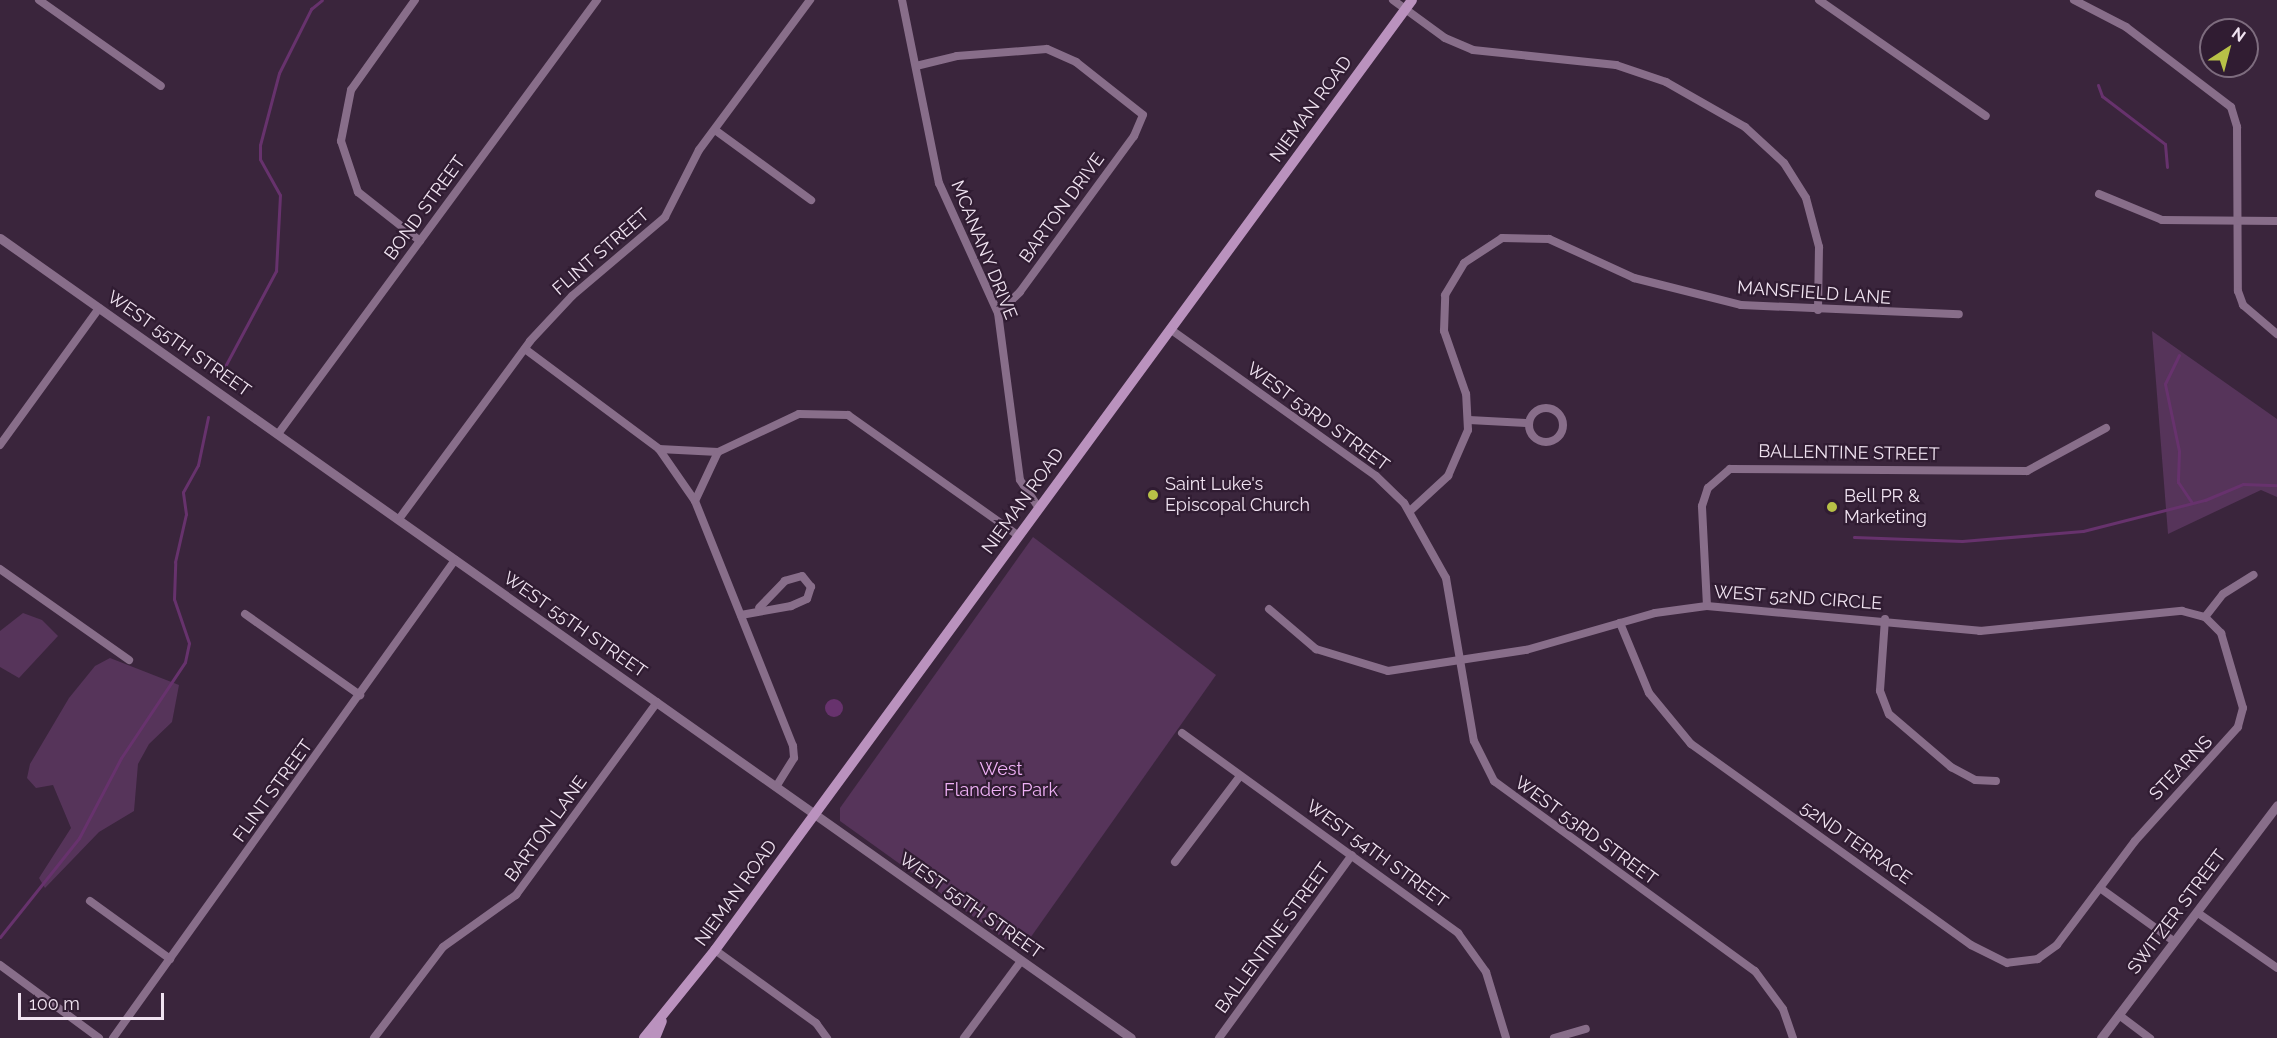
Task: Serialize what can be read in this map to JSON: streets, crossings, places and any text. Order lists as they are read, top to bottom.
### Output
{
  "streets": {
    "main road": ["NIEMAN ROAD"],
    "street": [
      "BOND STREET",
      "BARTON DRIVE",
      "MCANANY DRIVE",
      "FLINT STREET",
      "MANSFIELD LANE",
      "WEST 55TH STREET",
      "WEST 53RD STREET",
      "BALLENTINE STREET",
      "WEST 52ND CIRCLE",
      "STEARNS",
      "BARTON LANE",
      "52ND TERRACE",
      "WEST 54TH STREET",
      "SWITZER STREET"
    ]
  },
  "crossings": [
    ["NIEMAN ROAD", "MCANANY DRIVE"],
    ["NIEMAN ROAD", "WEST 55TH STREET"],
    ["NIEMAN ROAD", "WEST 53RD STREET"],
    ["BOND STREET", "WEST 55TH STREET"],
    ["BARTON DRIVE", "MCANANY DRIVE"],
    ["FLINT STREET", "WEST 55TH STREET"],
    ["MANSFIELD LANE", "WEST 53RD STREET"],
    ["WEST 55TH STREET", "BARTON LANE"],
    ["WEST 53RD STREET", "WEST 52ND CIRCLE"],
    ["BALLENTINE STREET", "WEST 52ND CIRCLE"],
    ["BALLENTINE STREET", "WEST 54TH STREET"],
    ["WEST 52ND CIRCLE", "STEARNS"],
    ["WEST 52ND CIRCLE", "52ND TERRACE"],
    ["STEARNS", "52ND TERRACE"]
  ],
  "parks": ["West Flanders Park"],
  "places": ["Saint Luke's Episcopal Church", "Bell PR & Marketing"],
  "scale_bar": "100 m",
  "north": "top right"
}
